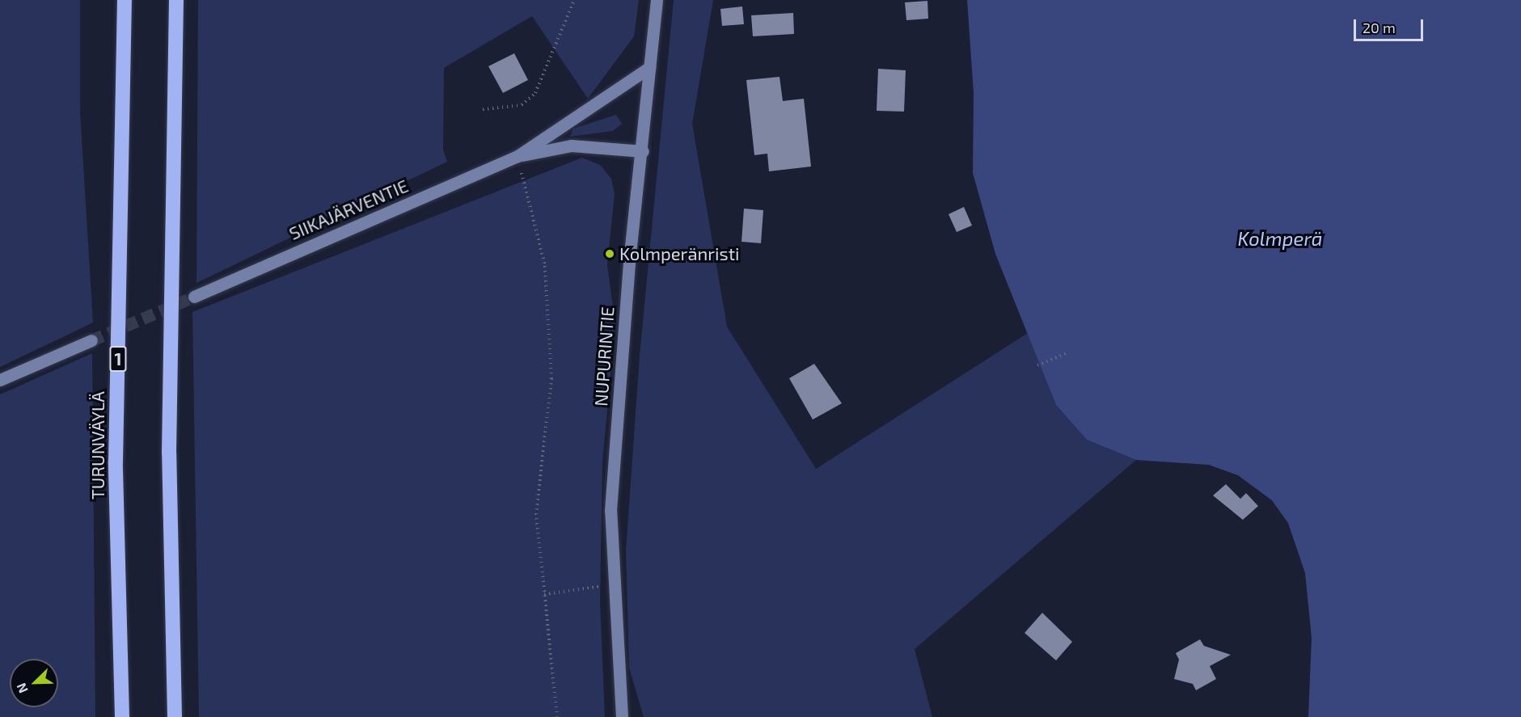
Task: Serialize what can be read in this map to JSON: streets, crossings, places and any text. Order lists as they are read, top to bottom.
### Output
{
  "streets": {
    "highway": ["1", "TURUNVÄYLÄ"],
    "street": ["SIIKAJÄRVENTIE", "NUPURINTIE"]
  },
  "water": ["Kolmperä"],
  "places": ["Kolmperänristi"],
  "scale_bar": "20 m",
  "north": "bottom left"
}
